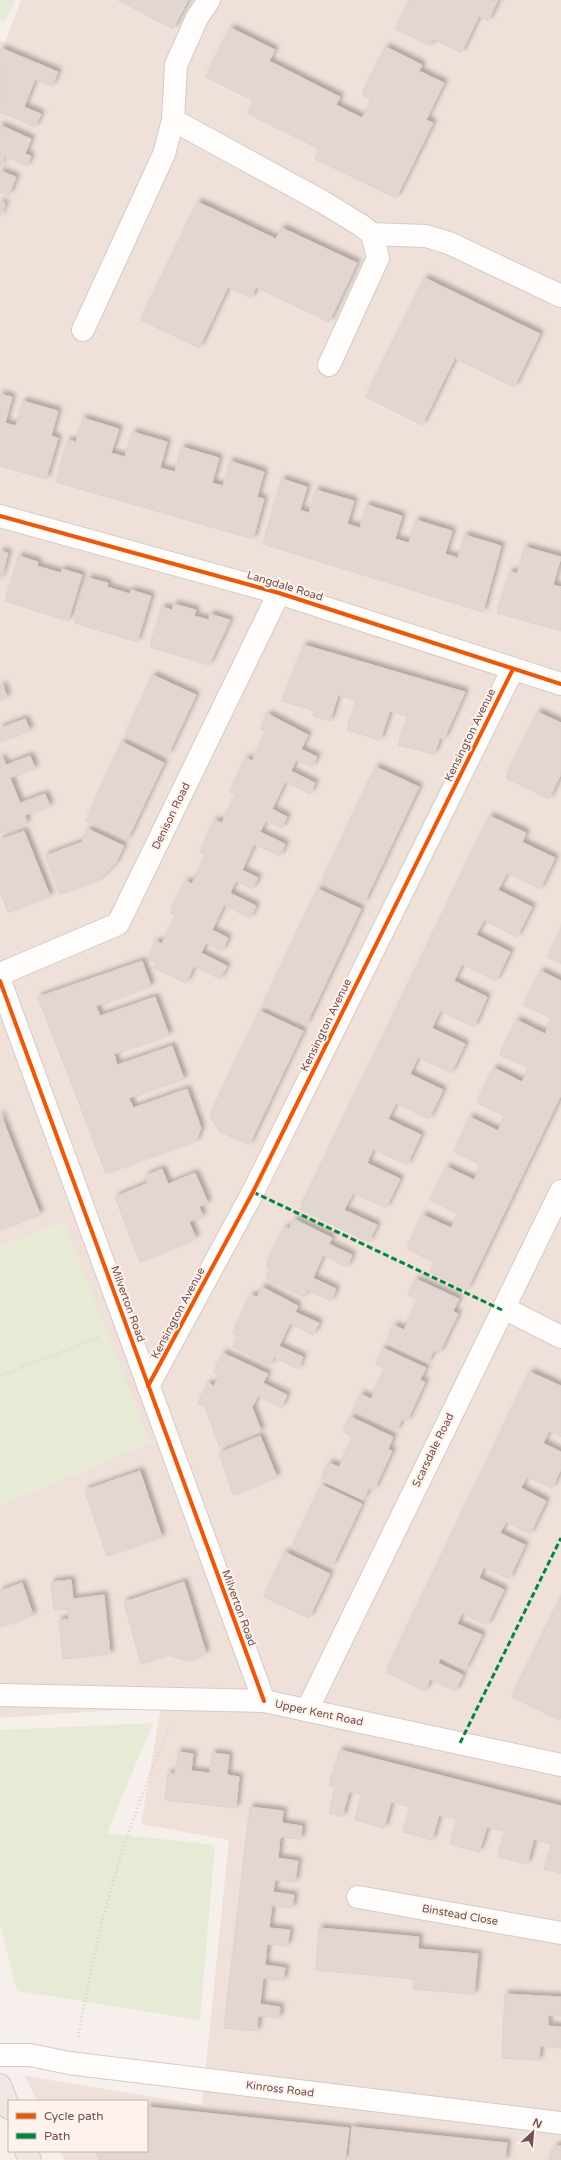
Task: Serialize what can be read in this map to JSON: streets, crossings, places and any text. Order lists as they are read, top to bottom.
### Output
{
  "streets": {
    "street": [
      "Langdale Road",
      "Kensington Avenue",
      "Denison Road",
      "Milverton Road",
      "Scarsdale Road",
      "Upper Kent Road",
      "Binstead Close",
      "Kinross Road"
    ]
  },
  "crossings": [
    ["Langdale Road", "Kensington Avenue"],
    ["Langdale Road", "Denison Road"],
    ["Kensington Avenue", "Milverton Road"],
    ["Milverton Road", "Upper Kent Road"],
    ["Scarsdale Road", "Upper Kent Road"]
  ],
  "legend": ["Cycle path", "Path"],
  "north": "top right"
}
